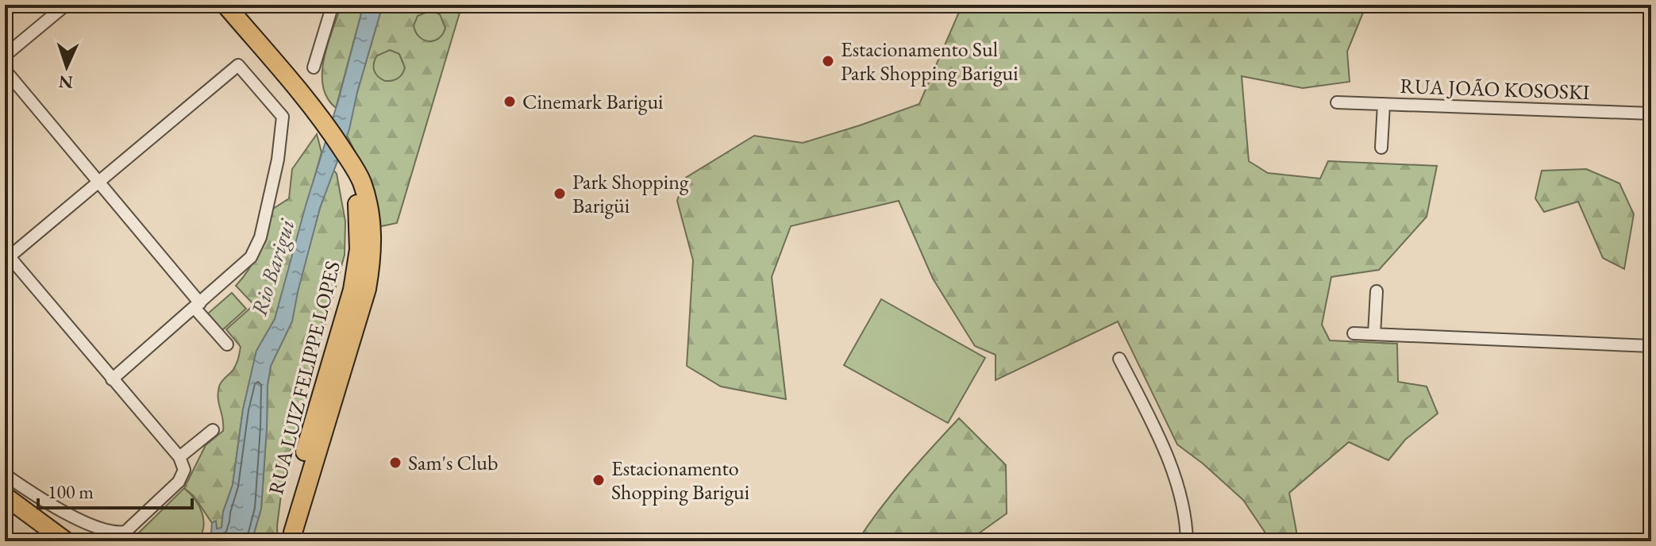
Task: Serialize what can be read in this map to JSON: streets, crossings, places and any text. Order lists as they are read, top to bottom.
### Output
{
  "streets": {
    "main road": ["RUA LUIZ FELIPPE LOPES"],
    "street": ["RUA JOÃO KOSOSKI"]
  },
  "water": ["Rio Barigui"],
  "places": [
    "Estacionamento Sul Park Shopping Barigui",
    "Cinemark Barigui",
    "Park Shopping Barigüi",
    "Sam's Club",
    "Estacionamento Shopping Barigui"
  ],
  "scale_bar": "100 m",
  "north": "bottom"
}
